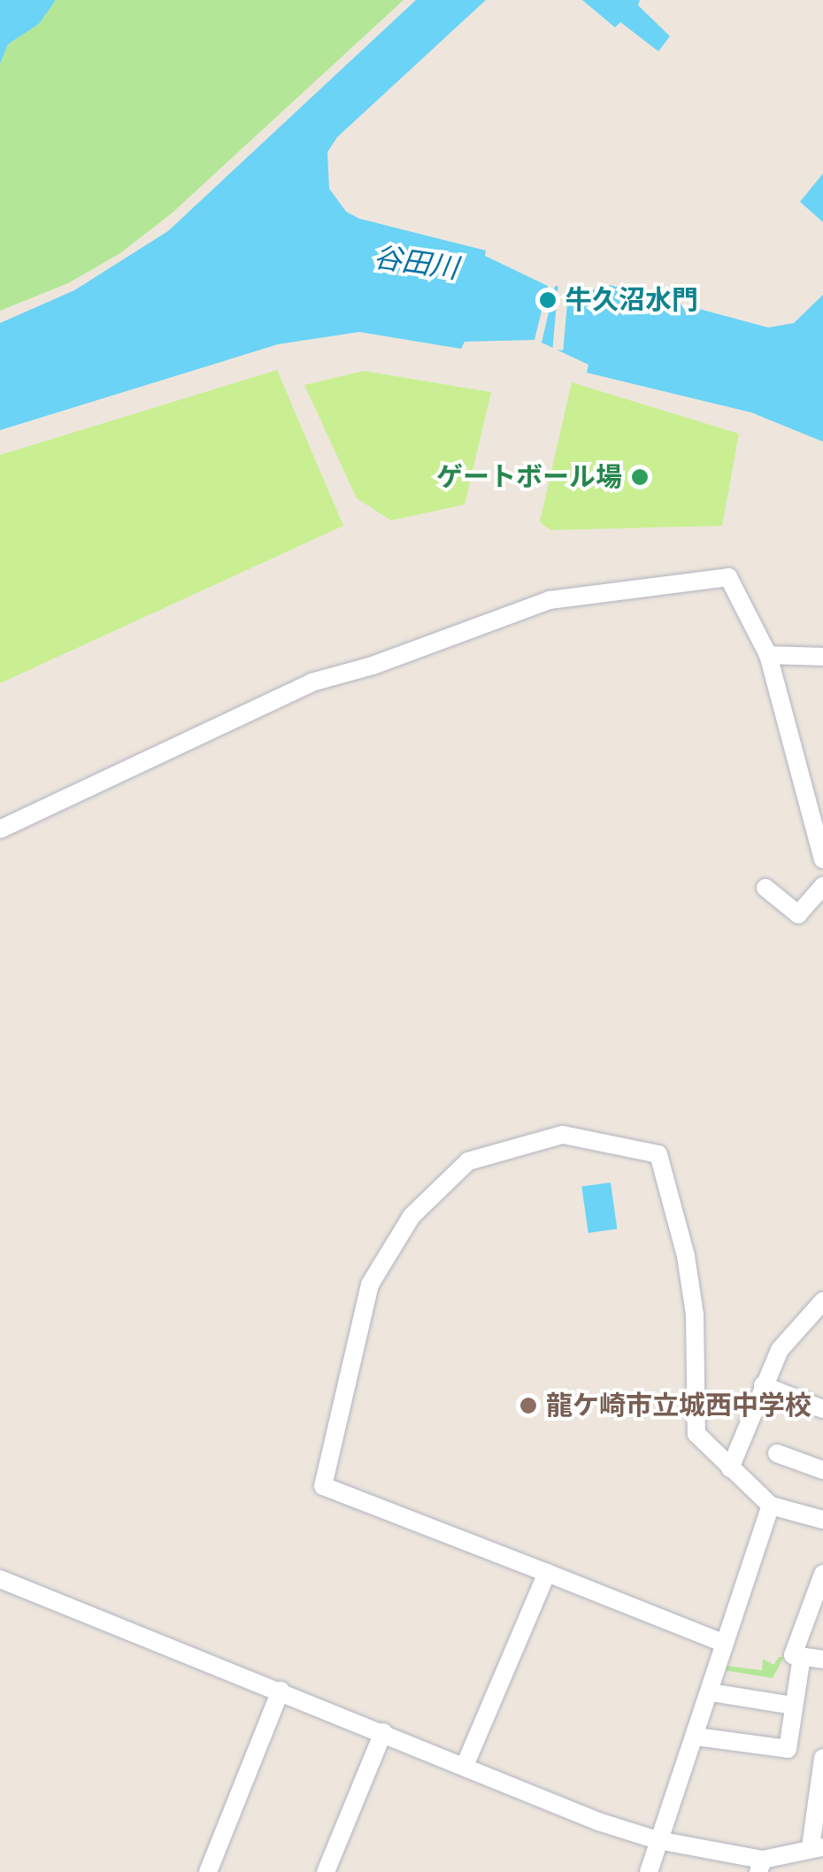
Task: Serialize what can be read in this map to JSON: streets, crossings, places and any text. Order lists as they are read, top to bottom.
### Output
{
  "water": ["谷田川"],
  "places": ["牛久沼水門", "ゲートボール場", "龍ケ崎市立城西中学校"]
}
